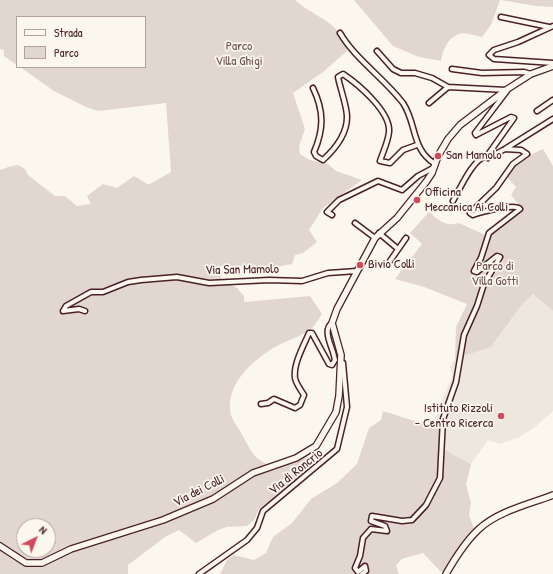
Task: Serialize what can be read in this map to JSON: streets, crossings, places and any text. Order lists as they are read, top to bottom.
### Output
{
  "streets": {
    "main road": ["Via dei Colli"],
    "street": ["Via San Mamolo", "Via di Roncrio"]
  },
  "crossings": [
    ["Via di Roncrio", "Via dei Colli"]
  ],
  "parks": ["Parco Villa Ghigi", "Parco di Villa Gotti"],
  "places": [
    "San Mamolo",
    "Officina Meccanica Ai Colli",
    "Bivio Colli",
    "Istituto Rizzoli - Centro Ricerca"
  ],
  "legend": ["Strada", "Parco"],
  "north": "top right"
}
